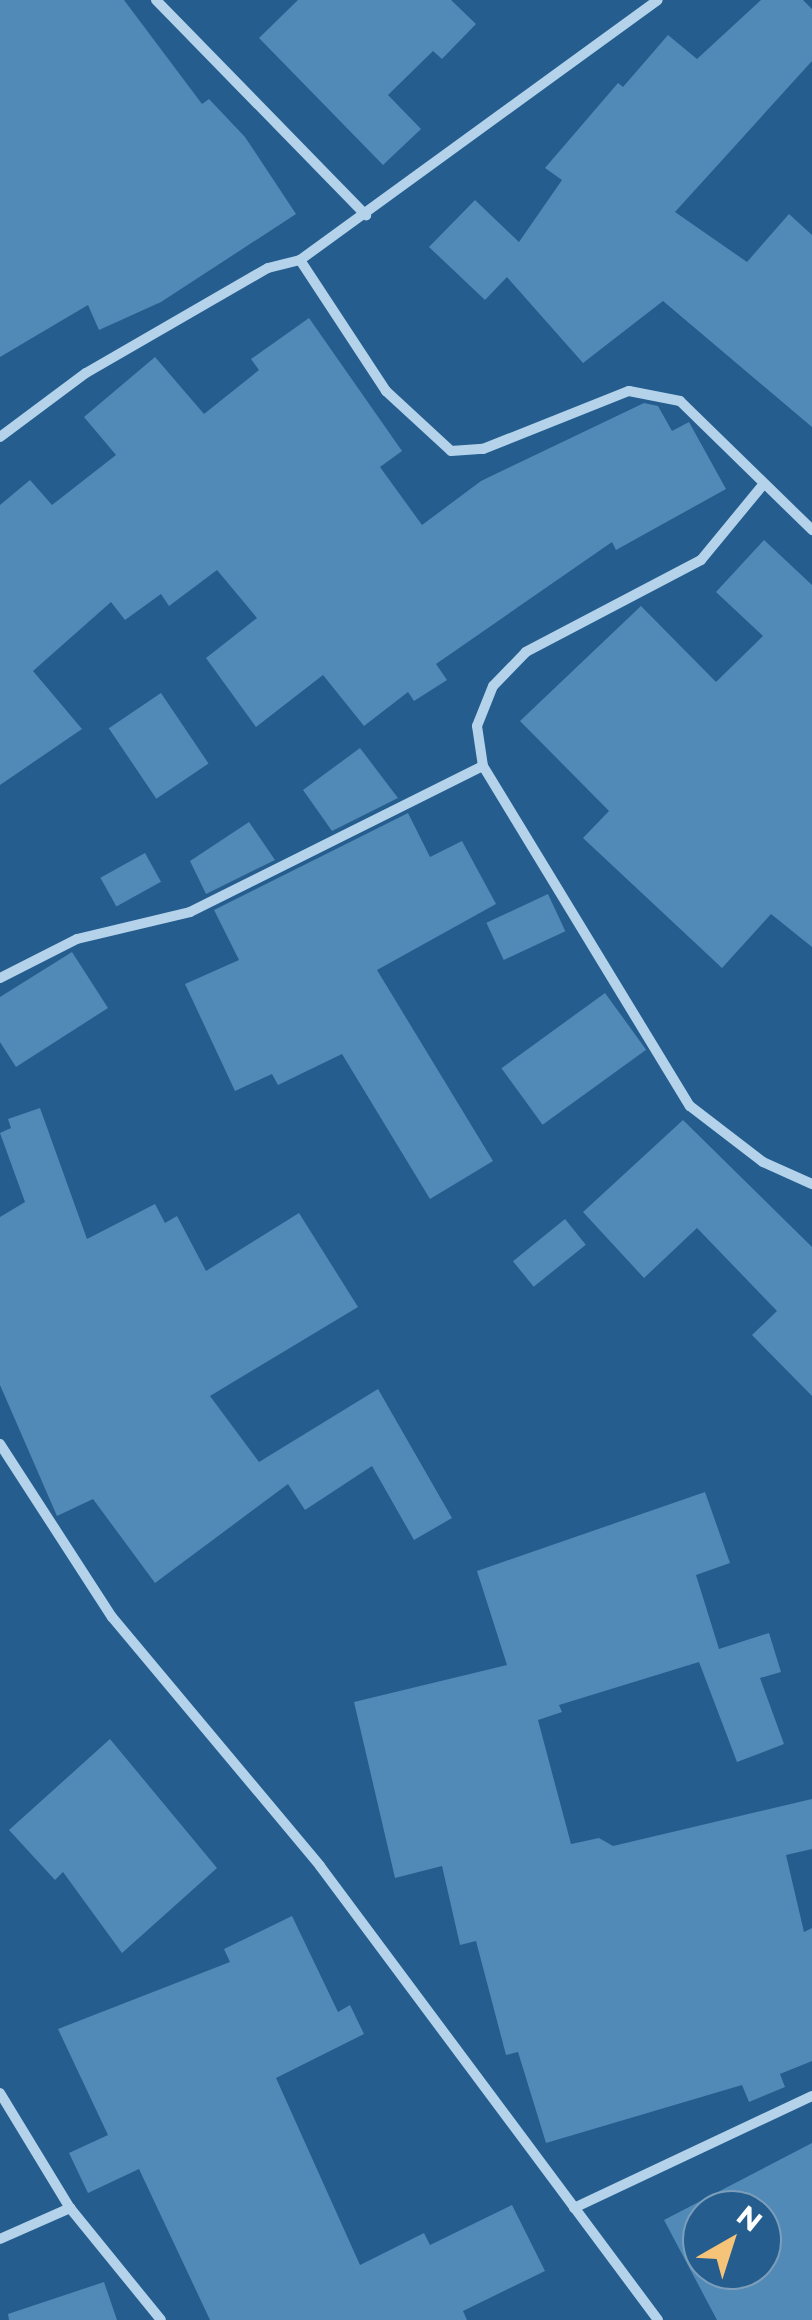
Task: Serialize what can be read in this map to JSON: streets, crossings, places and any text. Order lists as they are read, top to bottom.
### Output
{
  "north": "top right"
}
